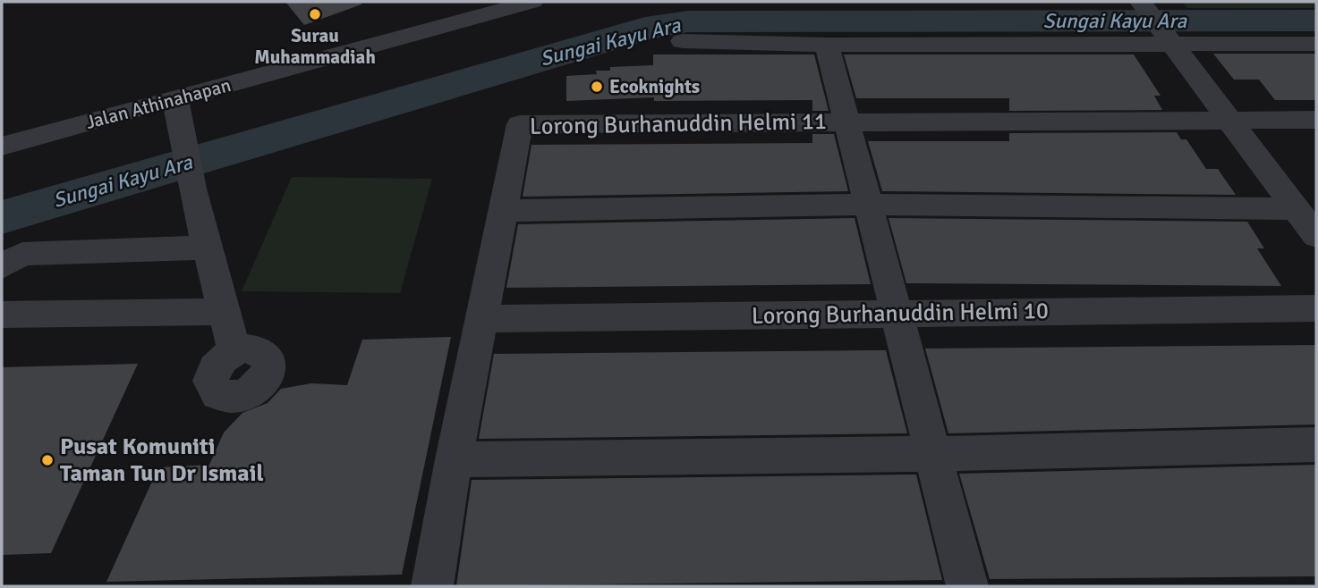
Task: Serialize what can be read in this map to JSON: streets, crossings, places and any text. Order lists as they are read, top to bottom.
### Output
{
  "streets": {
    "street": ["Jalan Athinahapan", "Lorong Burhanuddin Helmi 11", "Lorong Burhanuddin Helmi 10"]
  },
  "crossings": [
    ["Lorong Burhanuddin Helmi 11", "Lorong Burhanuddin Helmi 10"]
  ],
  "water": ["Sungai Kayu Ara"],
  "places": ["Surau Muhammadiah", "Ecoknights", "Pusat Komuniti Taman Tun Dr Ismail"]
}
